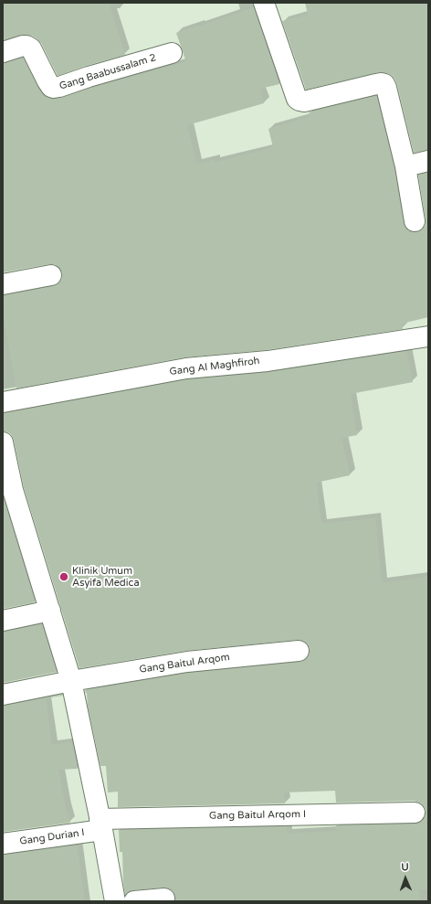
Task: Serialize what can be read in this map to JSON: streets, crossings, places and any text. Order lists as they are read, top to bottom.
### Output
{
  "streets": {
    "street": [
      "Gang Baabussalam 2",
      "Gang Al Maghfiroh",
      "Gang Baitul Arqom",
      "Gang Baitul Arqom I",
      "Gang Durian I"
    ]
  },
  "crossings": [
    ["Gang Baitul Arqom I", "Gang Durian I"]
  ],
  "places": ["Klinik Umum Asyifa Medica"],
  "north": "top"
}
